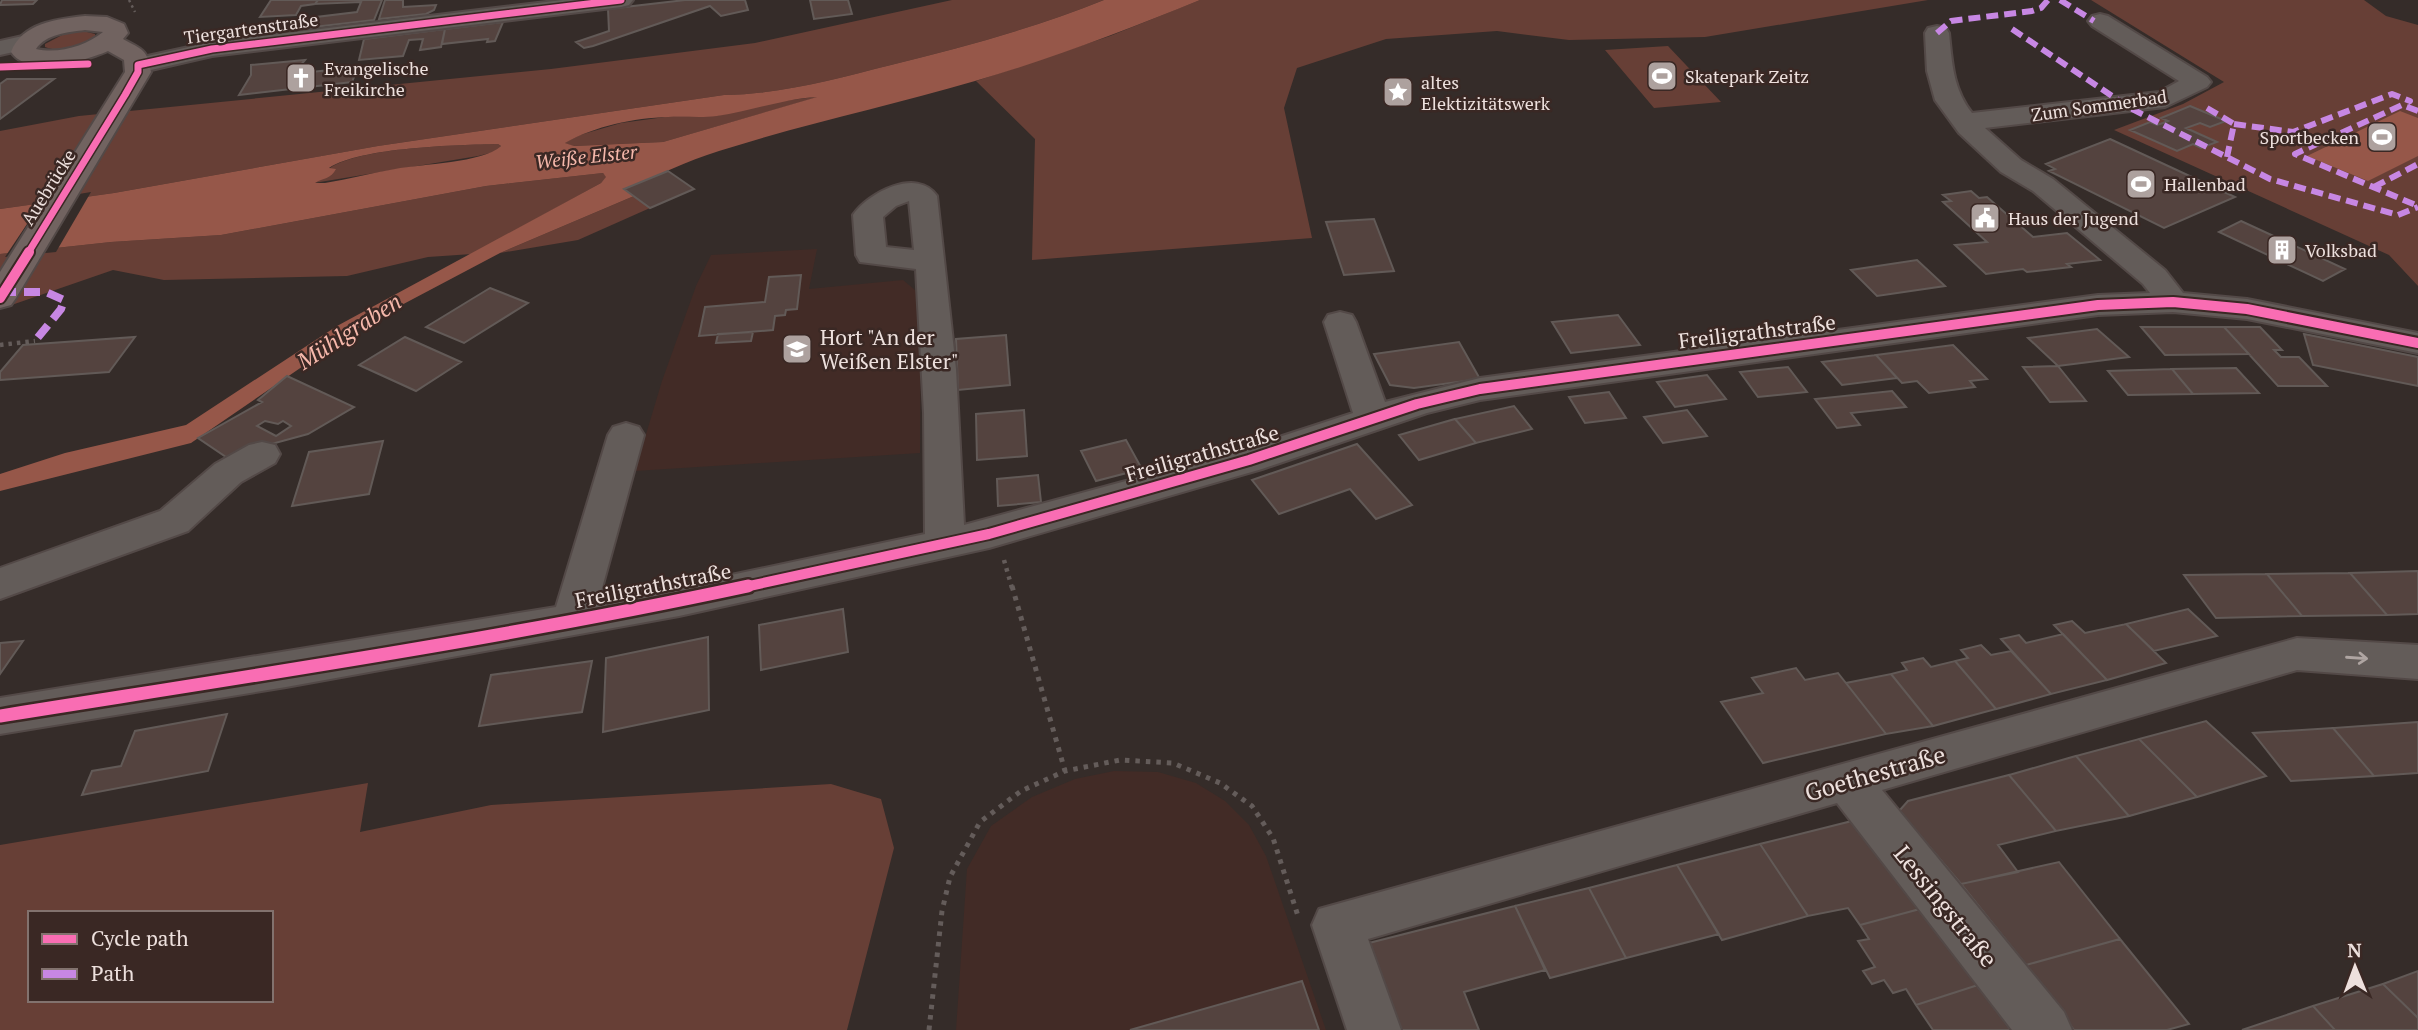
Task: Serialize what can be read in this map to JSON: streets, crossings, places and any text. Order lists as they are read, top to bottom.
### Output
{
  "streets": {
    "main road": ["Auebrücke"],
    "street": [
      "Tiergartenstraße",
      "Zum Sommerbad",
      "Freiligrathstraße",
      "Goethestraße",
      "Lessingstraße"
    ]
  },
  "crossings": [
    ["Tiergartenstraße", "Auebrücke"],
    ["Goethestraße", "Lessingstraße"]
  ],
  "one_way": ["Goethestraße"],
  "water": ["Weiße Elster", "Mühlgraben"],
  "places": {
    "sports": ["Skatepark Zeitz", "Sportbecken", "Hallenbad"],
    "church": ["Evangelische Freikirche"],
    "place": ["altes Elektizitätswerk"],
    "public building": ["Haus der Jugend"],
    "building": ["Volksbad"],
    "school or university": ["Hort \"An der Weißen Elster\""]
  },
  "legend": ["Cycle path", "Path"],
  "north": "top"
}
